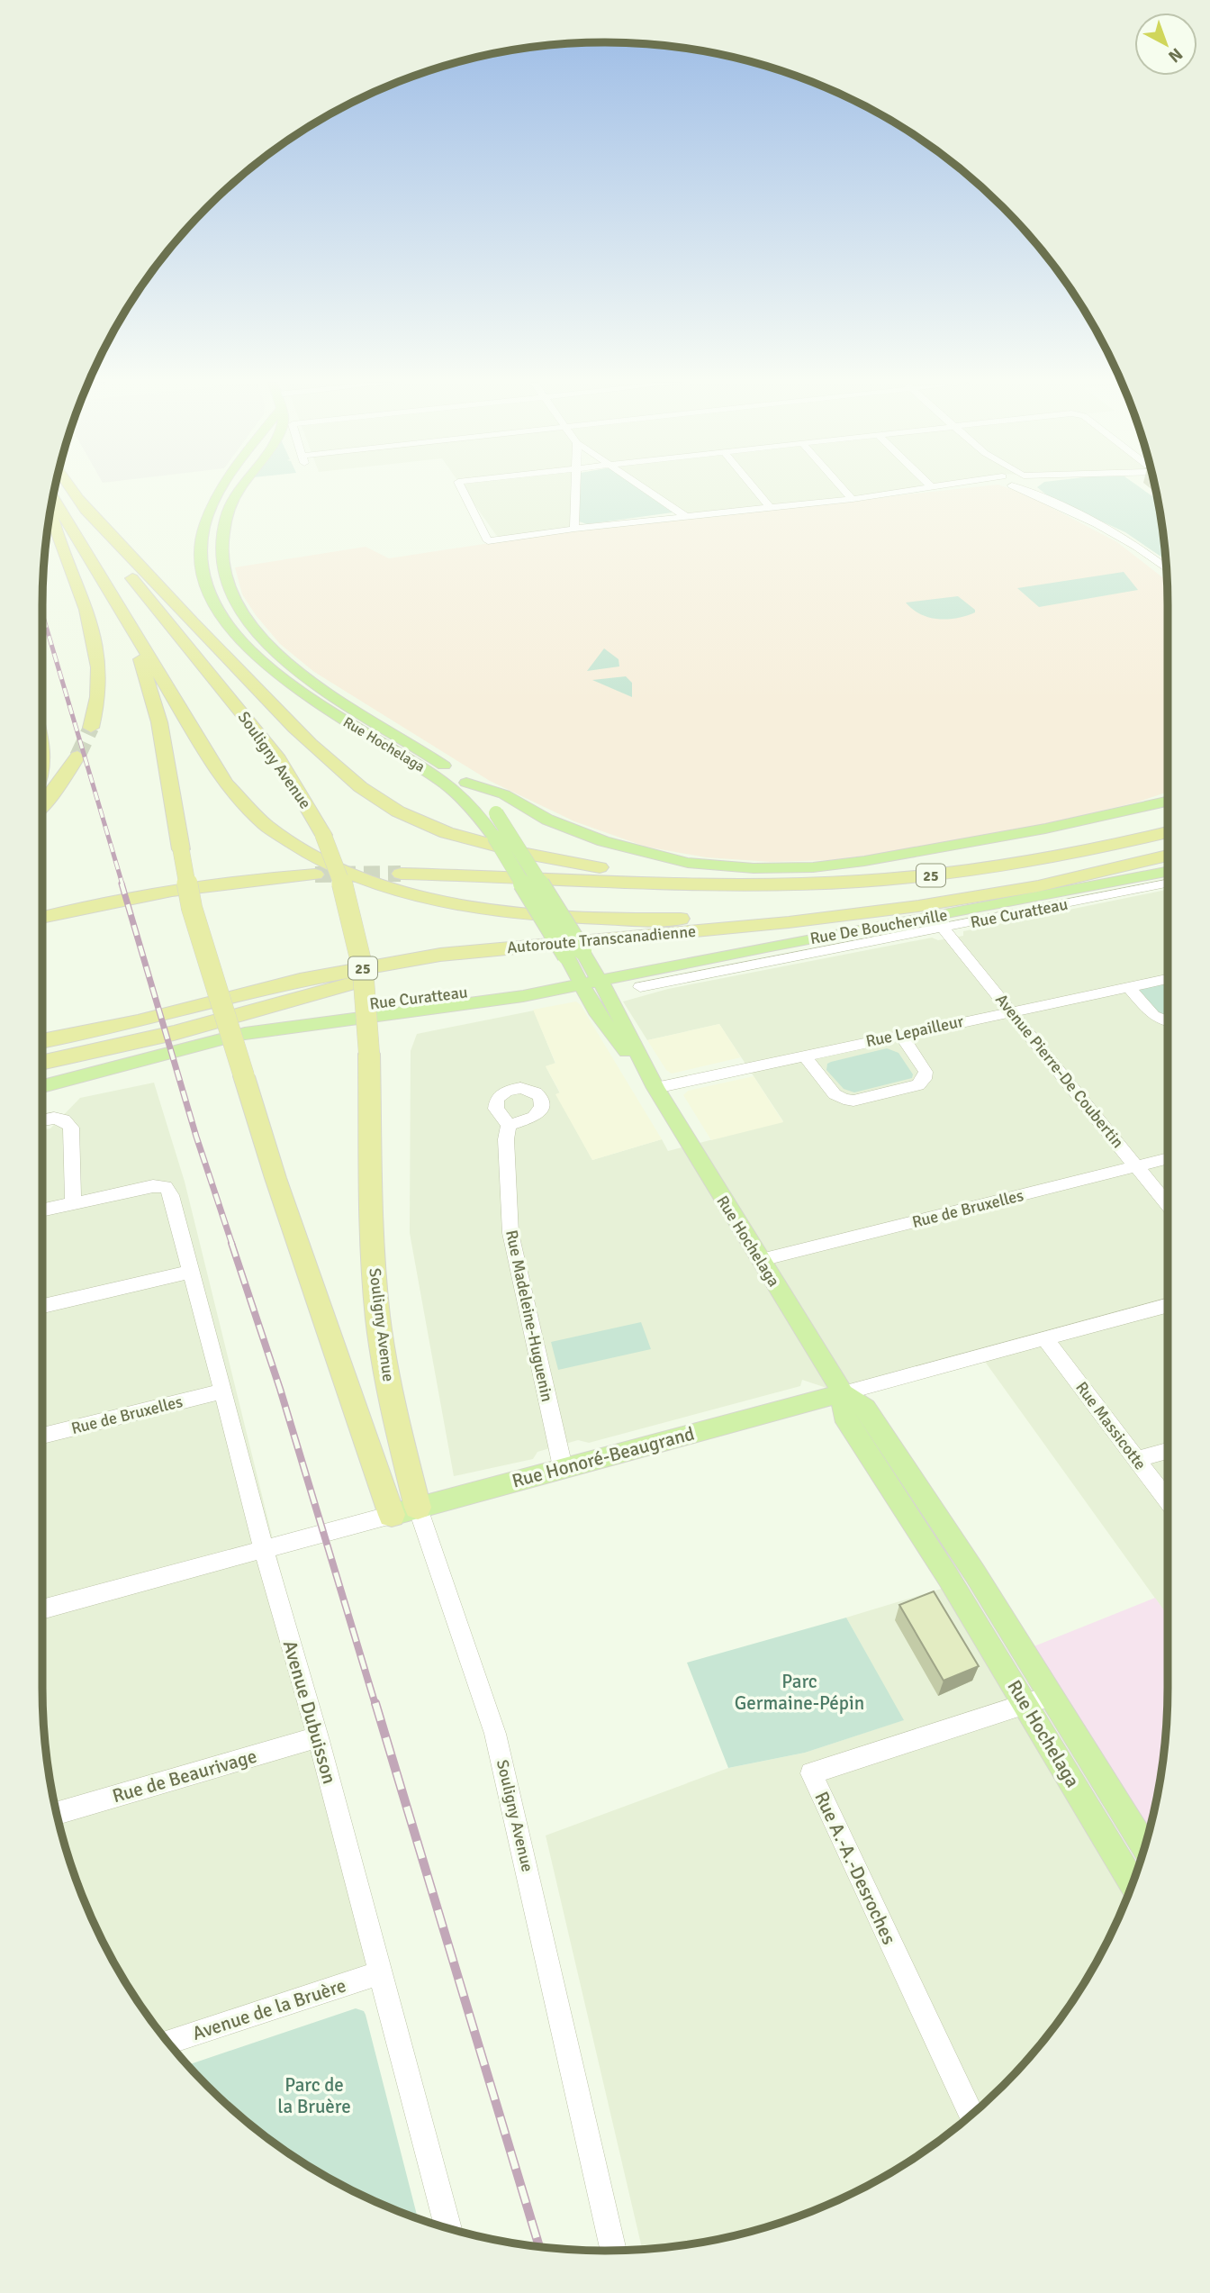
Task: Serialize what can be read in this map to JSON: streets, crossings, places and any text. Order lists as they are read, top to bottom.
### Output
{
  "streets": {
    "highway": ["Souligny Avenue", "25", "Autoroute Transcanadienne"],
    "main road": [
      "Rue Hochelaga",
      "Rue Curatteau",
      "Rue De Boucherville",
      "Rue Honoré-Beaugrand"
    ],
    "street": [
      "Rue Lepailleur",
      "Avenue Pierre-De Coubertin",
      "Rue de Bruxelles",
      "Rue Madeleine-Huguenin",
      "Rue Massicotte",
      "Avenue Dubuisson",
      "Rue de Beaurivage",
      "Rue A.-A.-Desroches",
      "Avenue de la Bruère"
    ]
  },
  "crossings": [
    ["Rue Hochelaga", "Rue Curatteau"],
    ["Rue Hochelaga", "Rue De Boucherville"],
    ["Rue Hochelaga", "Autoroute Transcanadienne"],
    ["Rue Hochelaga", "Rue Lepailleur"],
    ["Rue Hochelaga", "Rue de Bruxelles"],
    ["Rue Hochelaga", "Rue Honoré-Beaugrand"],
    ["Rue Hochelaga", "Rue A.-A.-Desroches"],
    ["Souligny Avenue", "Rue Honoré-Beaugrand"],
    ["Rue Curatteau", "Rue De Boucherville"],
    ["Rue Curatteau", "Avenue Pierre-De Coubertin"],
    ["Rue Lepailleur", "Avenue Pierre-De Coubertin"],
    ["Avenue Pierre-De Coubertin", "Rue de Bruxelles"],
    ["Rue de Bruxelles", "Avenue Dubuisson"],
    ["Rue Madeleine-Huguenin", "Rue Honoré-Beaugrand"],
    ["Rue Massicotte", "Rue Honoré-Beaugrand"],
    ["Rue Honoré-Beaugrand", "Avenue Dubuisson"],
    ["Avenue Dubuisson", "Rue de Beaurivage"],
    ["Avenue Dubuisson", "Avenue de la Bruère"]
  ],
  "parks": ["Parc Germaine-Pépin", "Parc de la Bruère"],
  "north": "bottom right"
}
